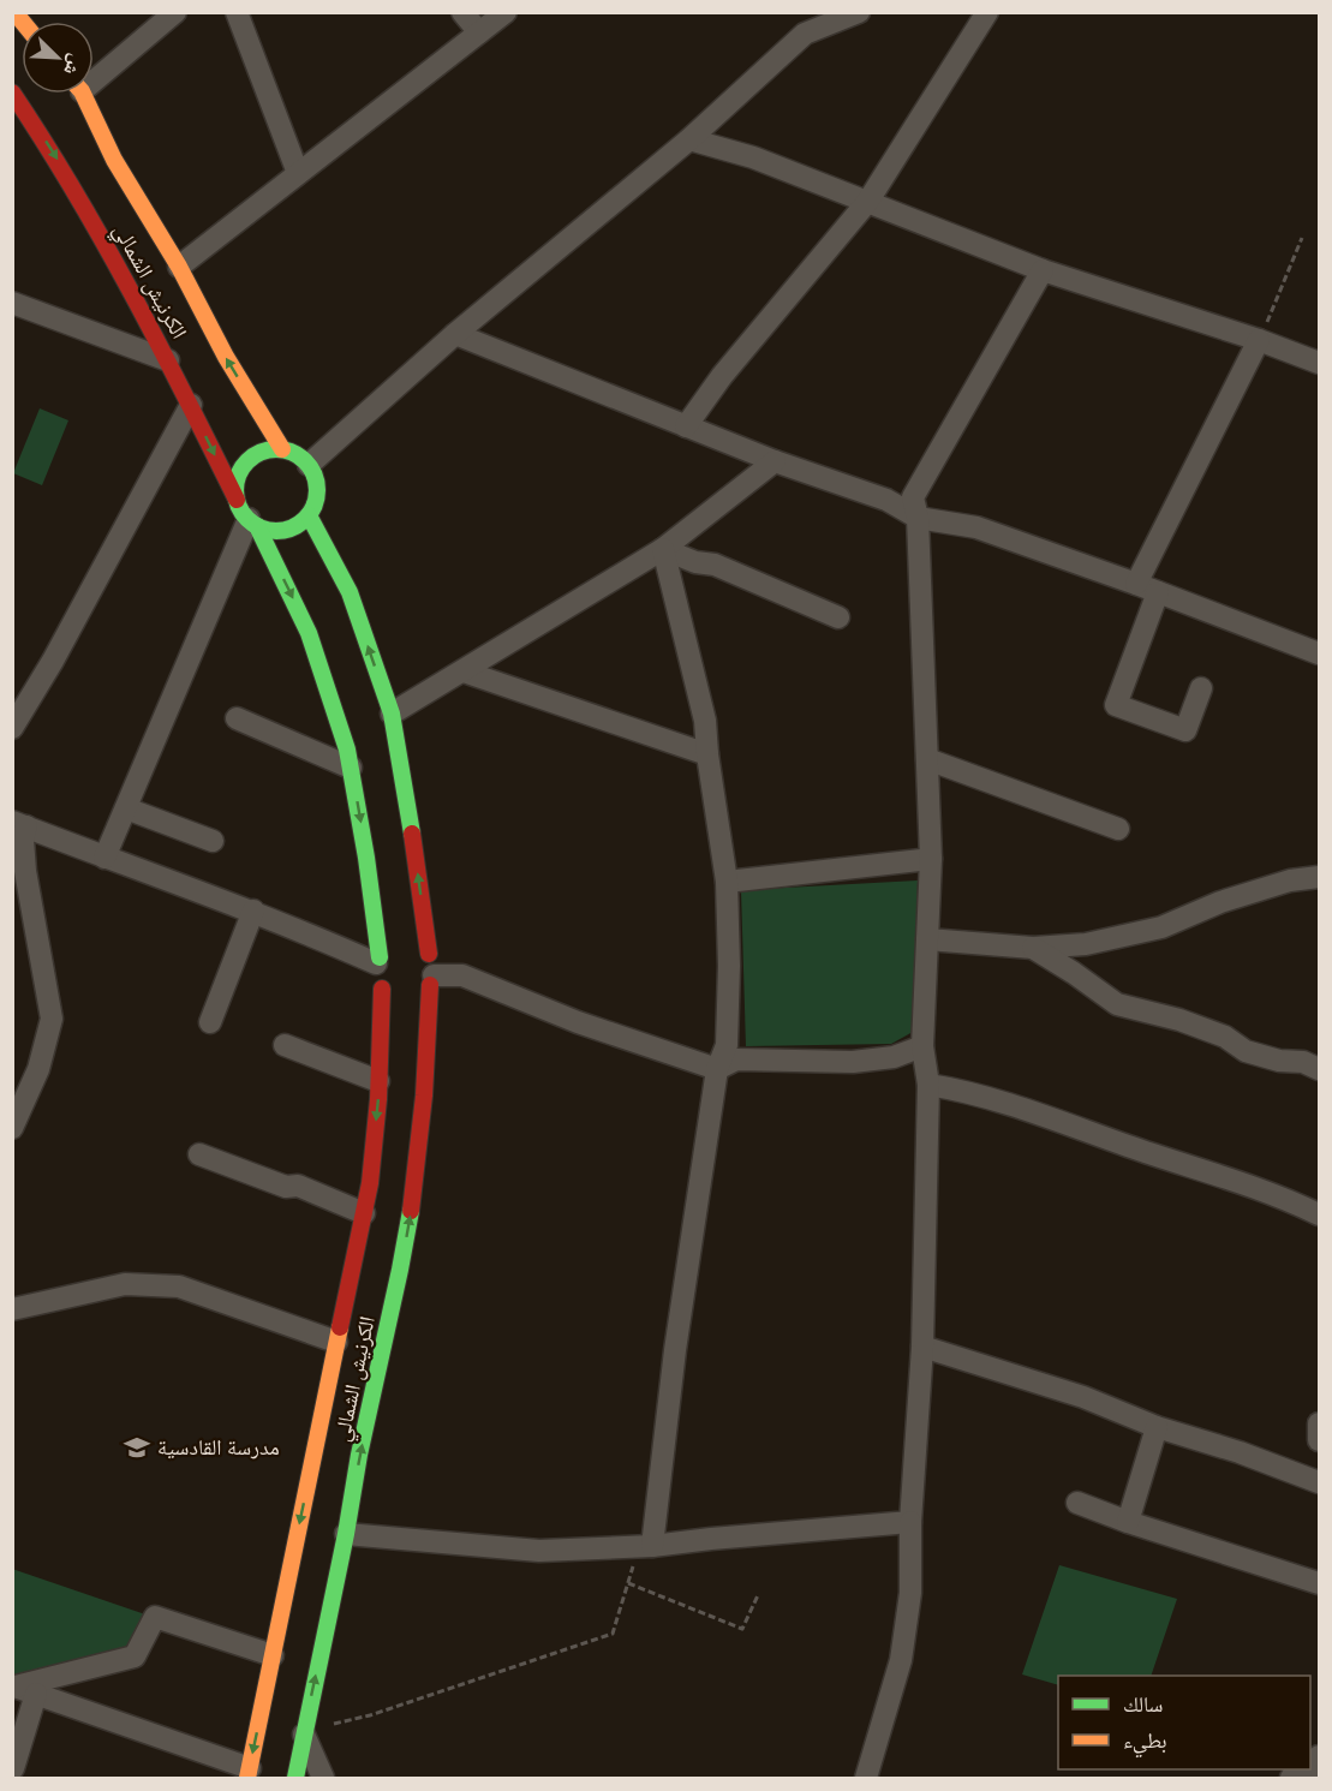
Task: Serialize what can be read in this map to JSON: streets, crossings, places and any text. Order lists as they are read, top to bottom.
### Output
{
  "streets": {
    "main road": ["الكرنيش الشمالي"]
  },
  "places": {
    "school or university": ["مدرسة القادسية"]
  },
  "legend": ["سالك", "بطيء"],
  "north": "bottom right"
}
